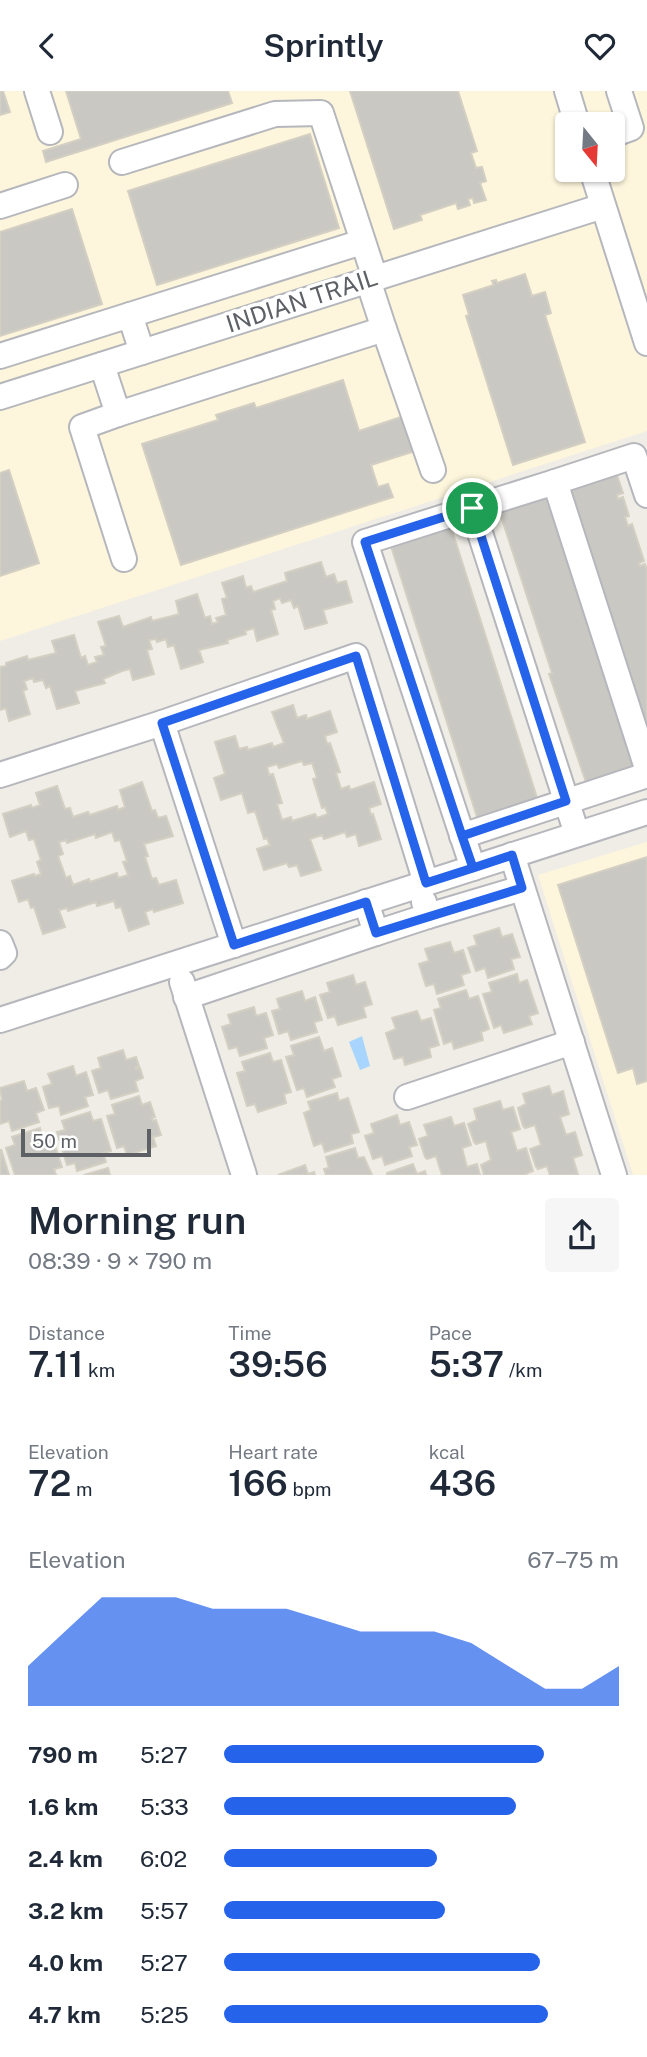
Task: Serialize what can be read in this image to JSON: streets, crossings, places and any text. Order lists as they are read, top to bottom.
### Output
{
  "streets": {
    "street": ["INDIAN TRAIL"]
  },
  "scale_bar": "50 m",
  "north": "bottom",
  "page": {
    "header": "Sprintly",
    "scale": "50 m",
    "heading": ["Morning run", "08:39 · 9 × 790 m"],
    "stats": [
      ["Distance", "7.11 km"],
      ["Time", "39:56"],
      ["Pace", "5:37 /km"],
      ["Elevation", "72 m"],
      ["Heart rate", "166 bpm"],
      ["kcal", "436"]
    ],
    "chart": ["Elevation", "67–75 m"],
    "list": [
      {
        "name": "790 m",
        "note": "5:27"
      },
      {
        "name": "1.6 km",
        "note": "5:33"
      },
      {
        "name": "2.4 km",
        "note": "6:02"
      },
      {
        "name": "3.2 km",
        "note": "5:57"
      },
      {
        "name": "4.0 km",
        "note": "5:27"
      },
      {
        "name": "4.7 km",
        "note": "5:25"
      }
    ]
  }
}
